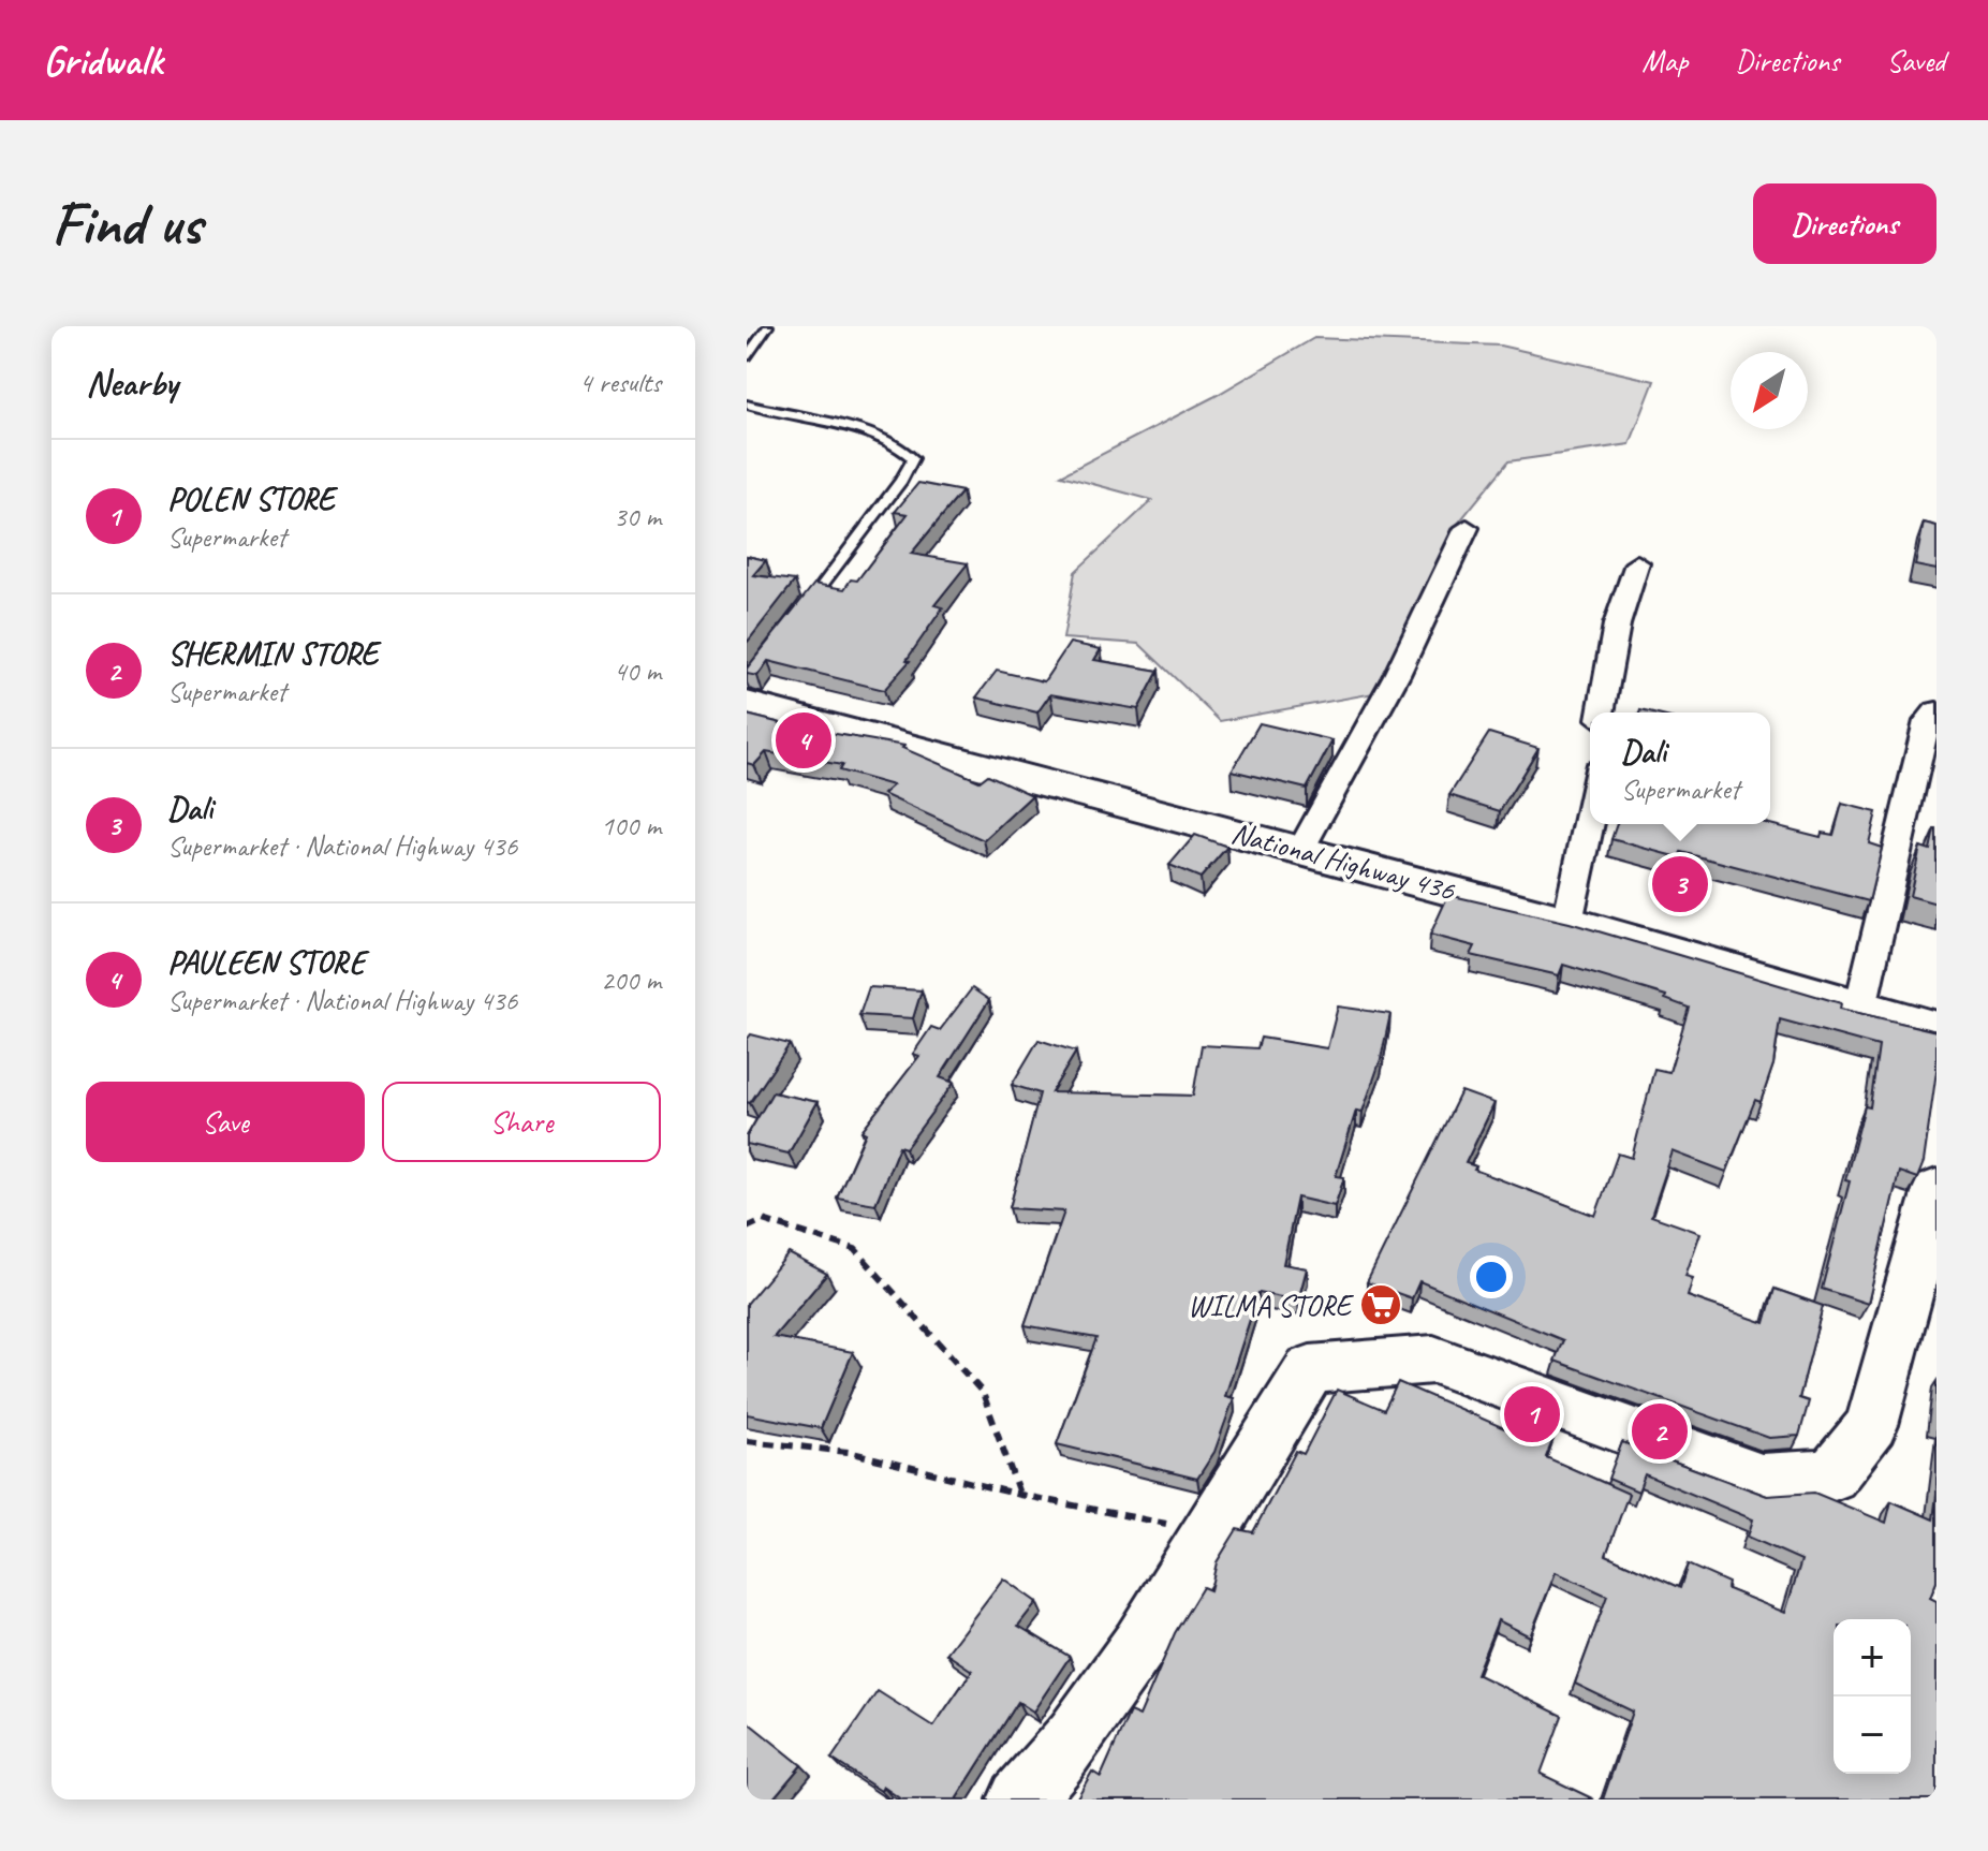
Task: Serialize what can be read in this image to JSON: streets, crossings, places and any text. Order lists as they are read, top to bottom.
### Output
{
  "streets": {
    "main road": ["National Highway 436"]
  },
  "places": {
    "supermarket": ["WILMA STORE"]
  },
  "north": "bottom left",
  "page": {
    "header": "Gridwalk",
    "nav": ["Map", "Directions", "Saved"],
    "buttons": [
      "Directions",
      ["Save", "Share"]
    ],
    "title": "Find us",
    "heading": ["Nearby", "4 results"],
    "list": [
      {
        "mark": "1",
        "name": "POLEN STORE",
        "note": "Supermarket",
        "value": "30 m"
      },
      {
        "mark": "2",
        "name": "SHERMIN STORE",
        "note": "Supermarket",
        "value": "40 m"
      },
      {
        "mark": "3",
        "name": "Dali",
        "note": "Supermarket · National Highway 436",
        "value": "100 m"
      },
      {
        "mark": "4",
        "name": "PAULEEN STORE",
        "note": "Supermarket · National Highway 436",
        "value": "200 m"
      }
    ],
    "pins": [
      "4",
      "3",
      "1",
      "2"
    ],
    "popup": ["Dali", "Supermarket"],
    "map_buttons": ["+", "−"]
  }
}
